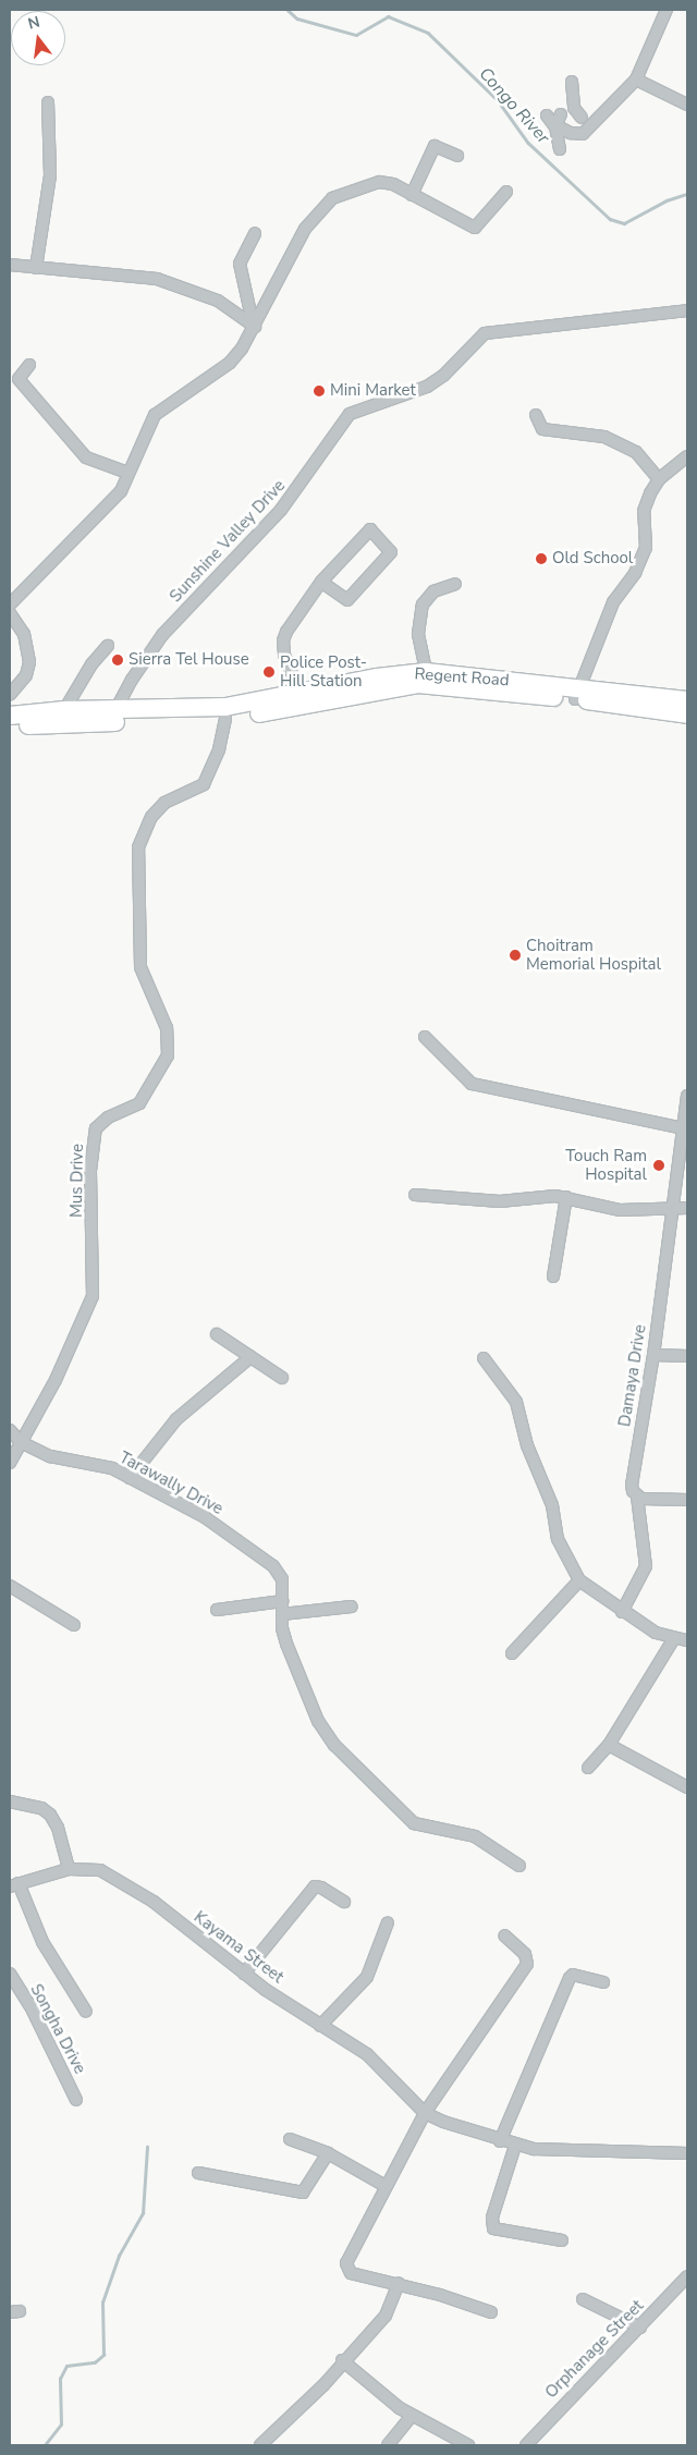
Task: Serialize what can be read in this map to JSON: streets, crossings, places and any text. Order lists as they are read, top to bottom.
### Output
{
  "streets": {
    "main road": ["Regent Road"],
    "street": [
      "Sunshine Valley Drive",
      "Mus Drive",
      "Damaya Drive",
      "Tarawally Drive",
      "Kayama Street",
      "Songha Drive",
      "Orphanage Street"
    ]
  },
  "crossings": [
    ["Sunshine Valley Drive", "Regent Road"],
    ["Regent Road", "Mus Drive"],
    ["Mus Drive", "Tarawally Drive"]
  ],
  "water": ["Congo River"],
  "places": [
    "Mini Market",
    "Old School",
    "Sierra Tel House",
    "Police Post- Hill Station",
    "Choitram Memorial Hospital",
    "Touch Ram Hospital"
  ],
  "north": "top"
}
